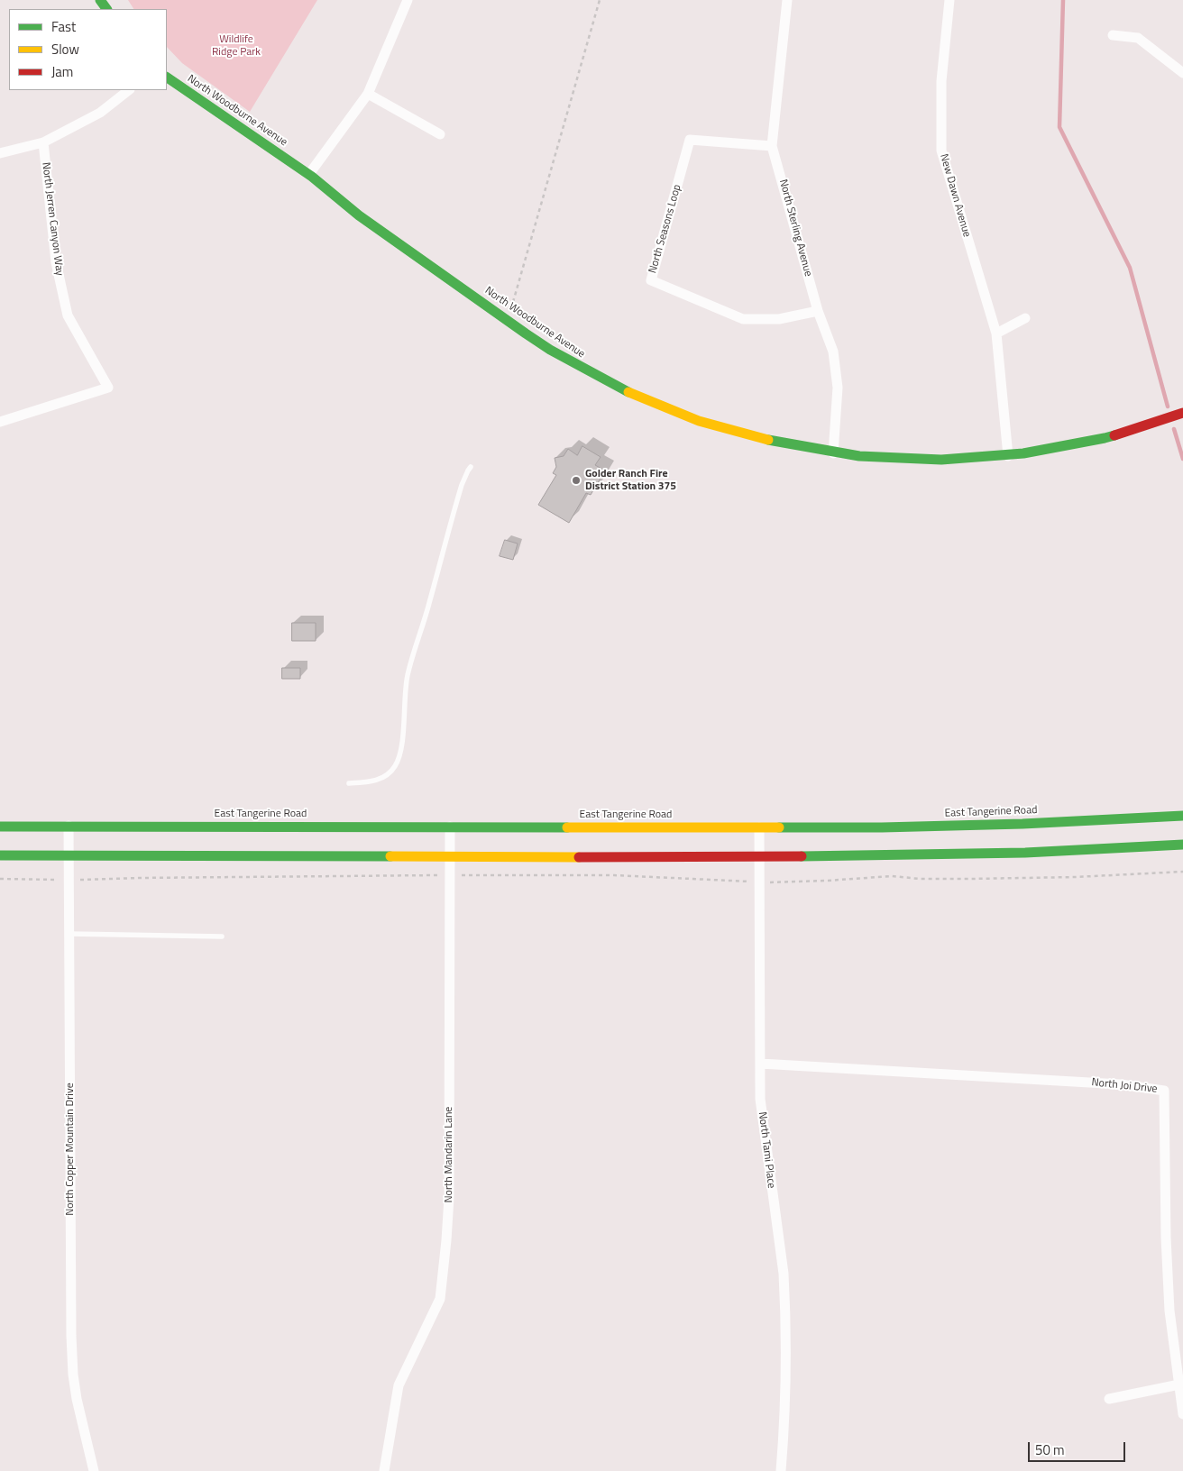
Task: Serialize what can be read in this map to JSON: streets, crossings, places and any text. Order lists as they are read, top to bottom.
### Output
{
  "streets": {
    "main road": ["North Woodburne Avenue", "East Tangerine Road"],
    "street": [
      "New Dawn Avenue",
      "North Jerren Canyon Way",
      "North Sterling Avenue",
      "North Seasons Loop",
      "North Joi Drive",
      "North Copper Mountain Drive",
      "North Tami Place",
      "North Mandarin Lane"
    ]
  },
  "crossings": [
    ["North Woodburne Avenue", "New Dawn Avenue"],
    ["North Woodburne Avenue", "North Sterling Avenue"],
    ["North Sterling Avenue", "North Seasons Loop"],
    ["East Tangerine Road", "North Copper Mountain Drive"],
    ["East Tangerine Road", "North Tami Place"],
    ["East Tangerine Road", "North Mandarin Lane"],
    ["North Joi Drive", "North Tami Place"]
  ],
  "parks": ["Wildlife Ridge Park"],
  "places": ["Golder Ranch Fire District Station 375"],
  "legend": ["Fast", "Slow", "Jam"],
  "scale_bar": "50 m"
}
